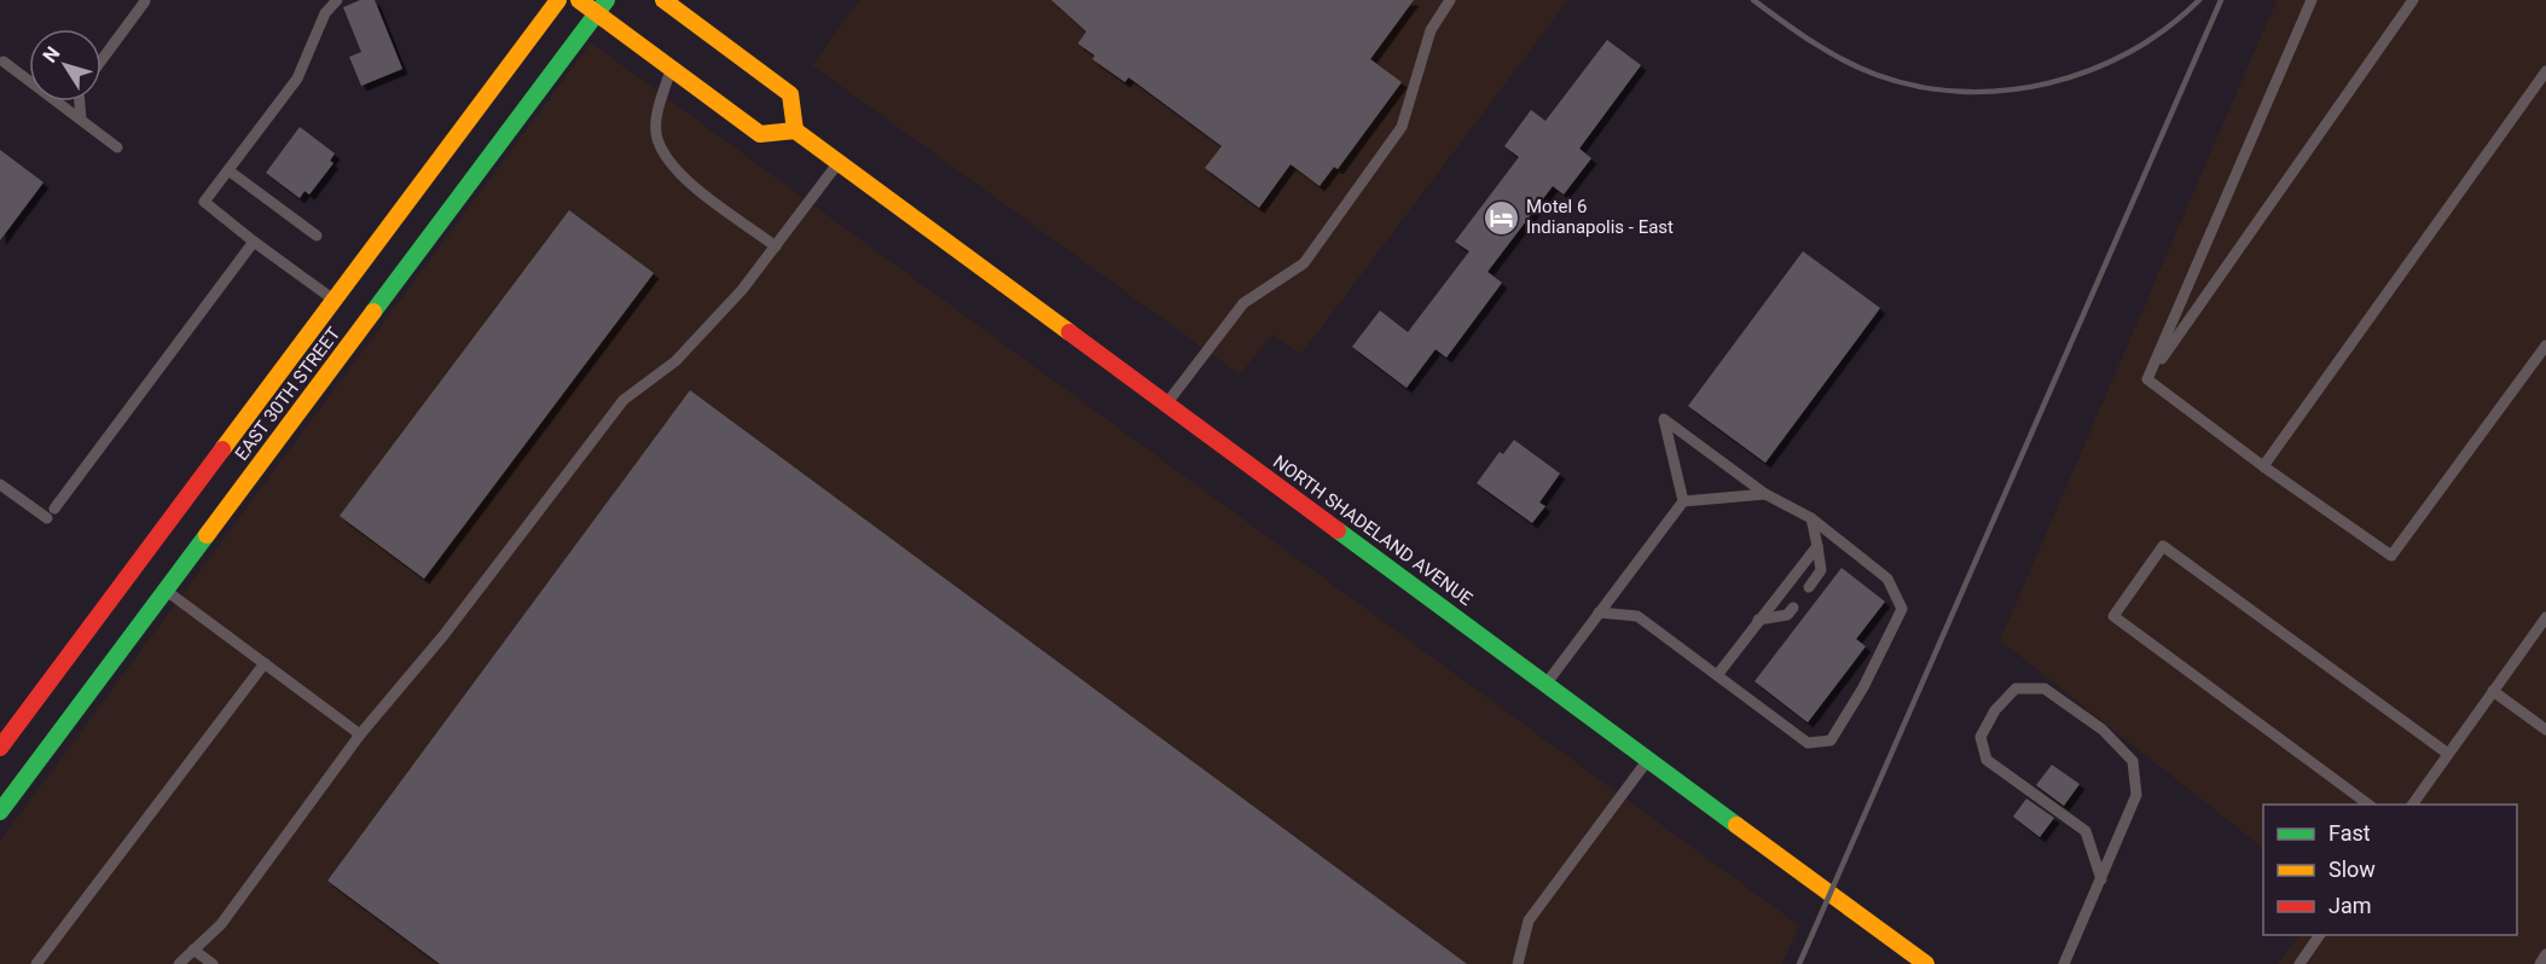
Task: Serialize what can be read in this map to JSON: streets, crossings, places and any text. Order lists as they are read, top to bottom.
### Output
{
  "streets": {
    "main road": ["EAST 30TH STREET", "NORTH SHADELAND AVENUE"]
  },
  "places": {
    "hotel": ["Motel 6 Indianapolis - East"]
  },
  "legend": ["Fast", "Slow", "Jam"],
  "north": "top left"
}
